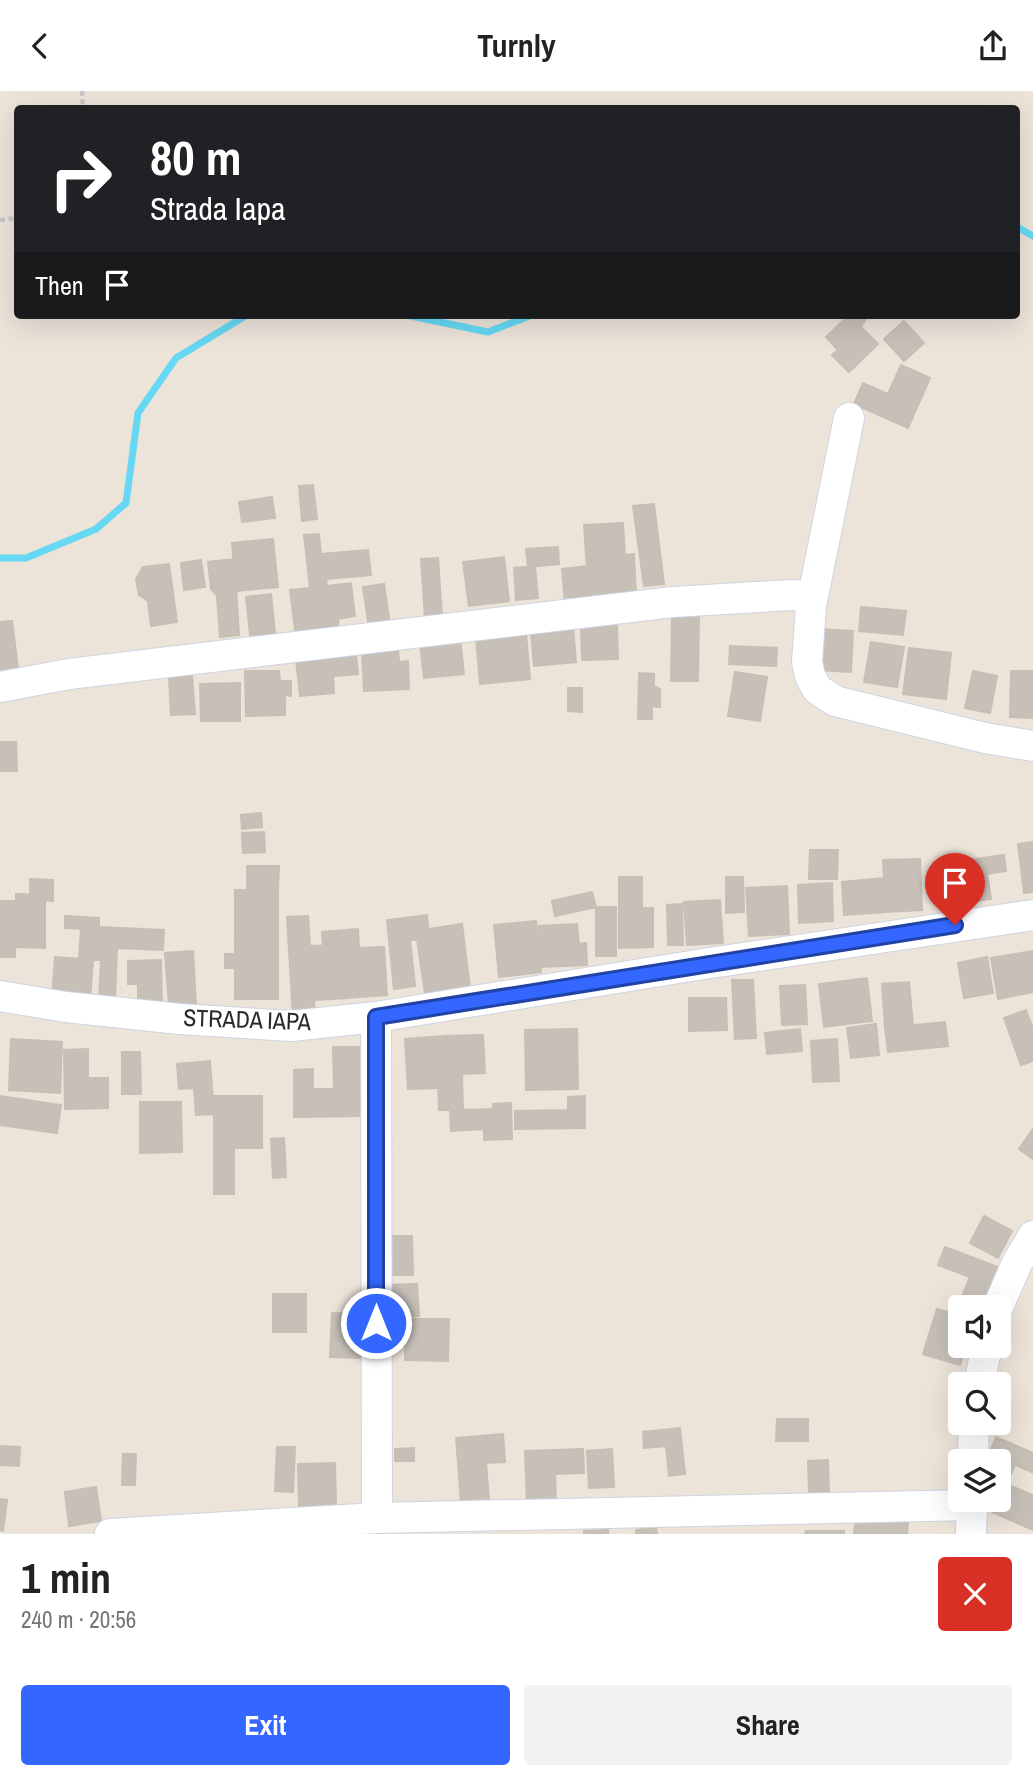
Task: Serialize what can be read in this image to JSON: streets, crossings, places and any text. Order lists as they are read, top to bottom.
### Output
{
  "streets": {
    "street": ["STRADA IAPA"]
  },
  "page": {
    "header": "Turnly",
    "turn": ["80 m", "Strada Iapa"],
    "then": "Then",
    "heading": ["1 min", "240 m · 20:56"],
    "buttons": ["Exit", "Share"]
  }
}
